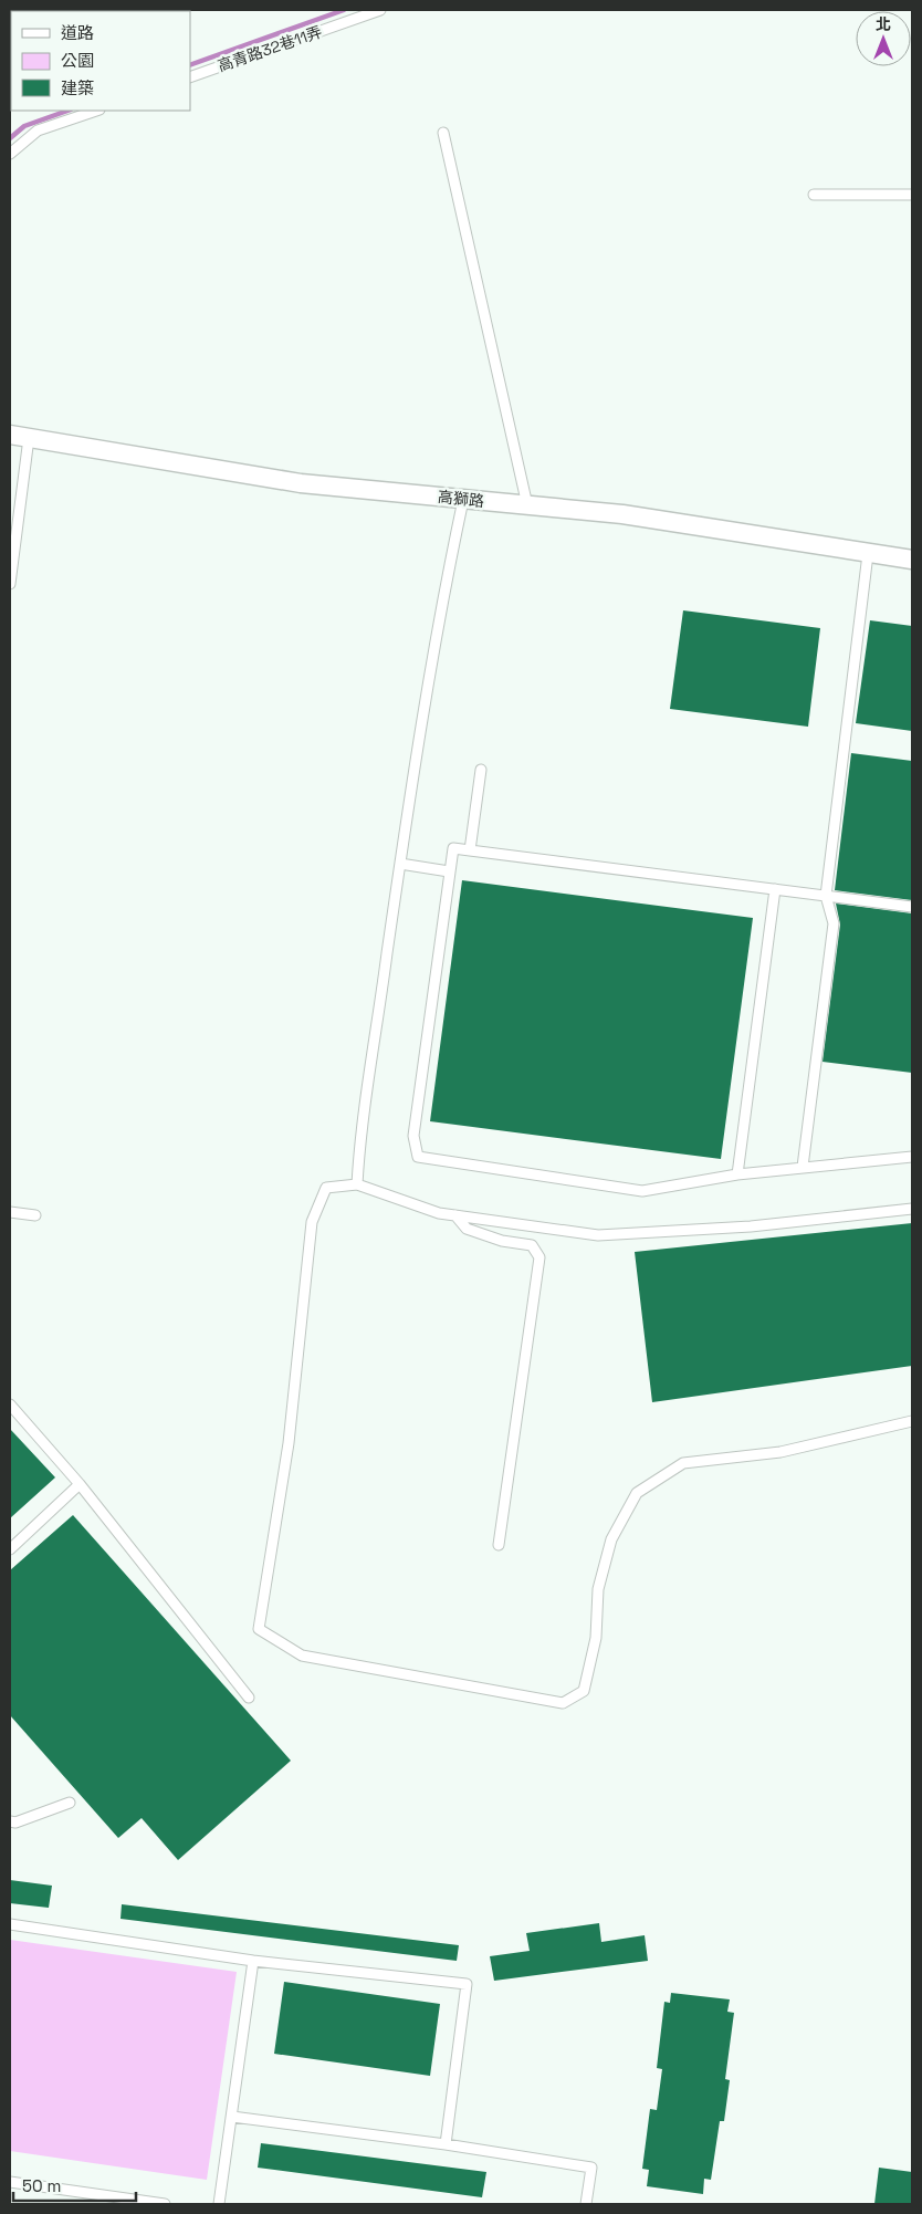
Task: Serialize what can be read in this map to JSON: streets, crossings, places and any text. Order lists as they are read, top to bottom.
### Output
{
  "streets": {
    "street": ["高獅路"],
    "lane": ["高青路32巷11弄"]
  },
  "legend": ["道路", "公園", "建築"],
  "scale_bar": "50 m",
  "north": "top"
}
